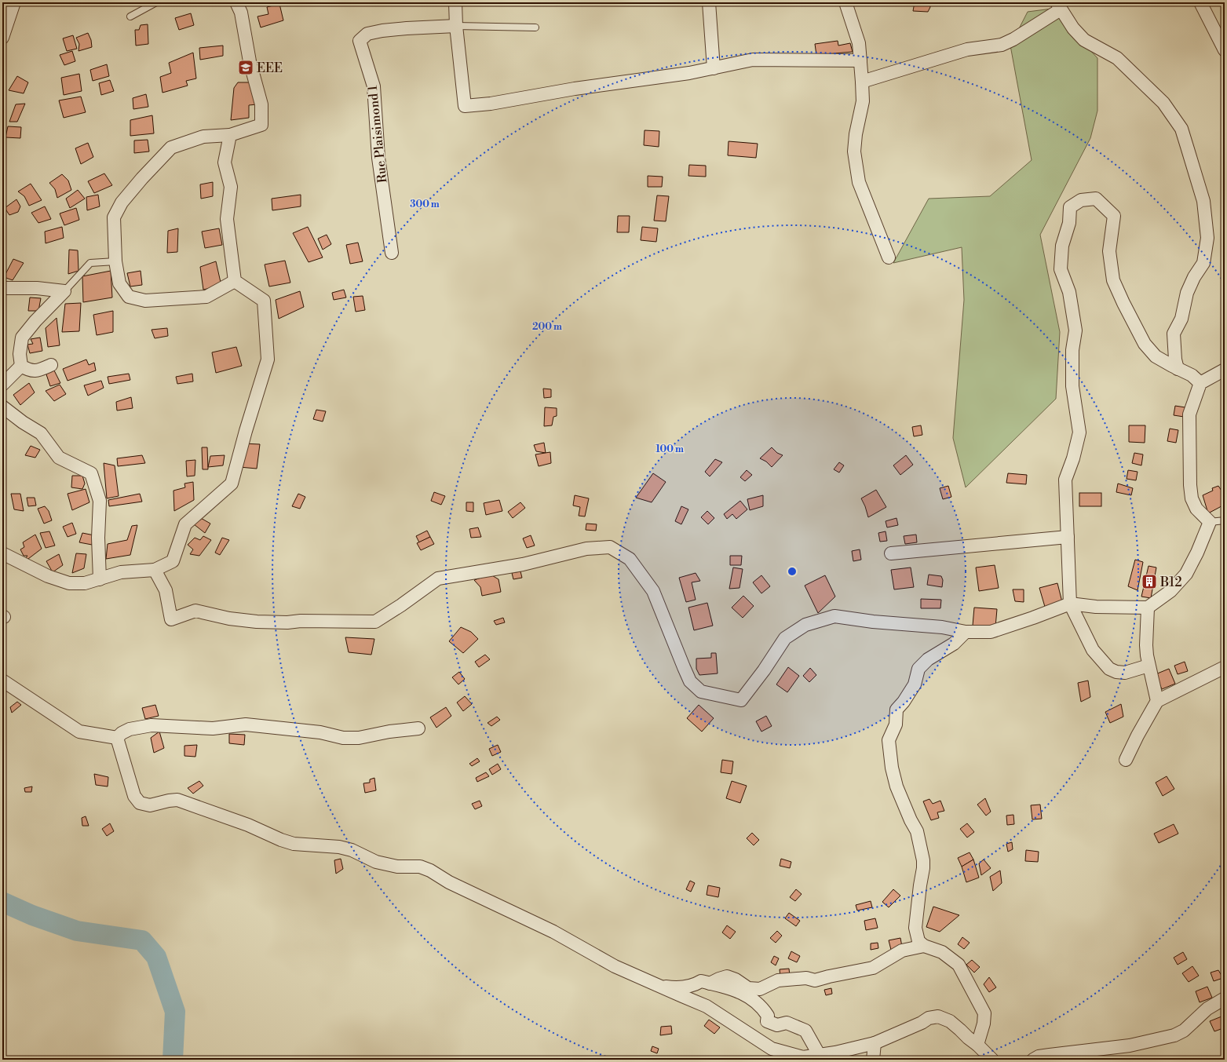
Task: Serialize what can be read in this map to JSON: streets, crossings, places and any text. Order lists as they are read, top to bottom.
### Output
{
  "streets": {
    "street": ["Rue Plaisimond 1"]
  },
  "places": {
    "school or university": ["EEE"],
    "building": ["B12"]
  },
  "rings": ["300 m", "200 m", "100 m"]
}
